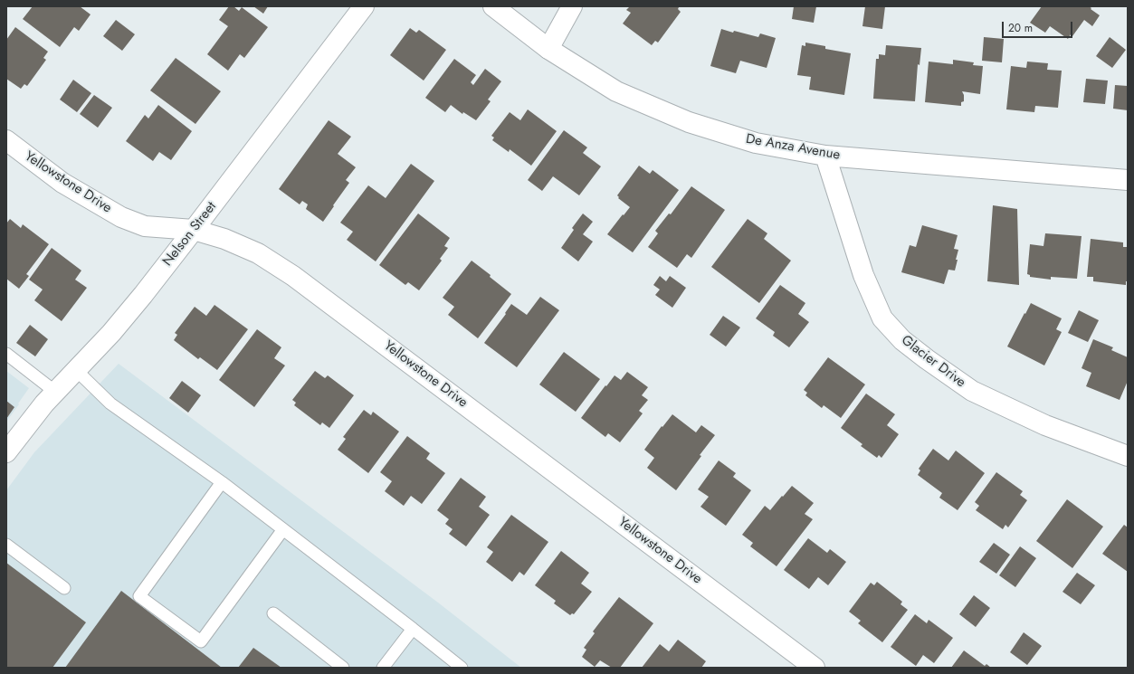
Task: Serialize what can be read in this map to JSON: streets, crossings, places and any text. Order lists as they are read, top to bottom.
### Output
{
  "streets": {
    "street": [
      "De Anza Avenue",
      "Yellowstone Drive",
      "Nelson Street",
      "Glacier Drive"
    ]
  },
  "crossings": [
    ["De Anza Avenue", "Glacier Drive"],
    ["Yellowstone Drive", "Nelson Street"]
  ],
  "scale_bar": "20 m"
}
